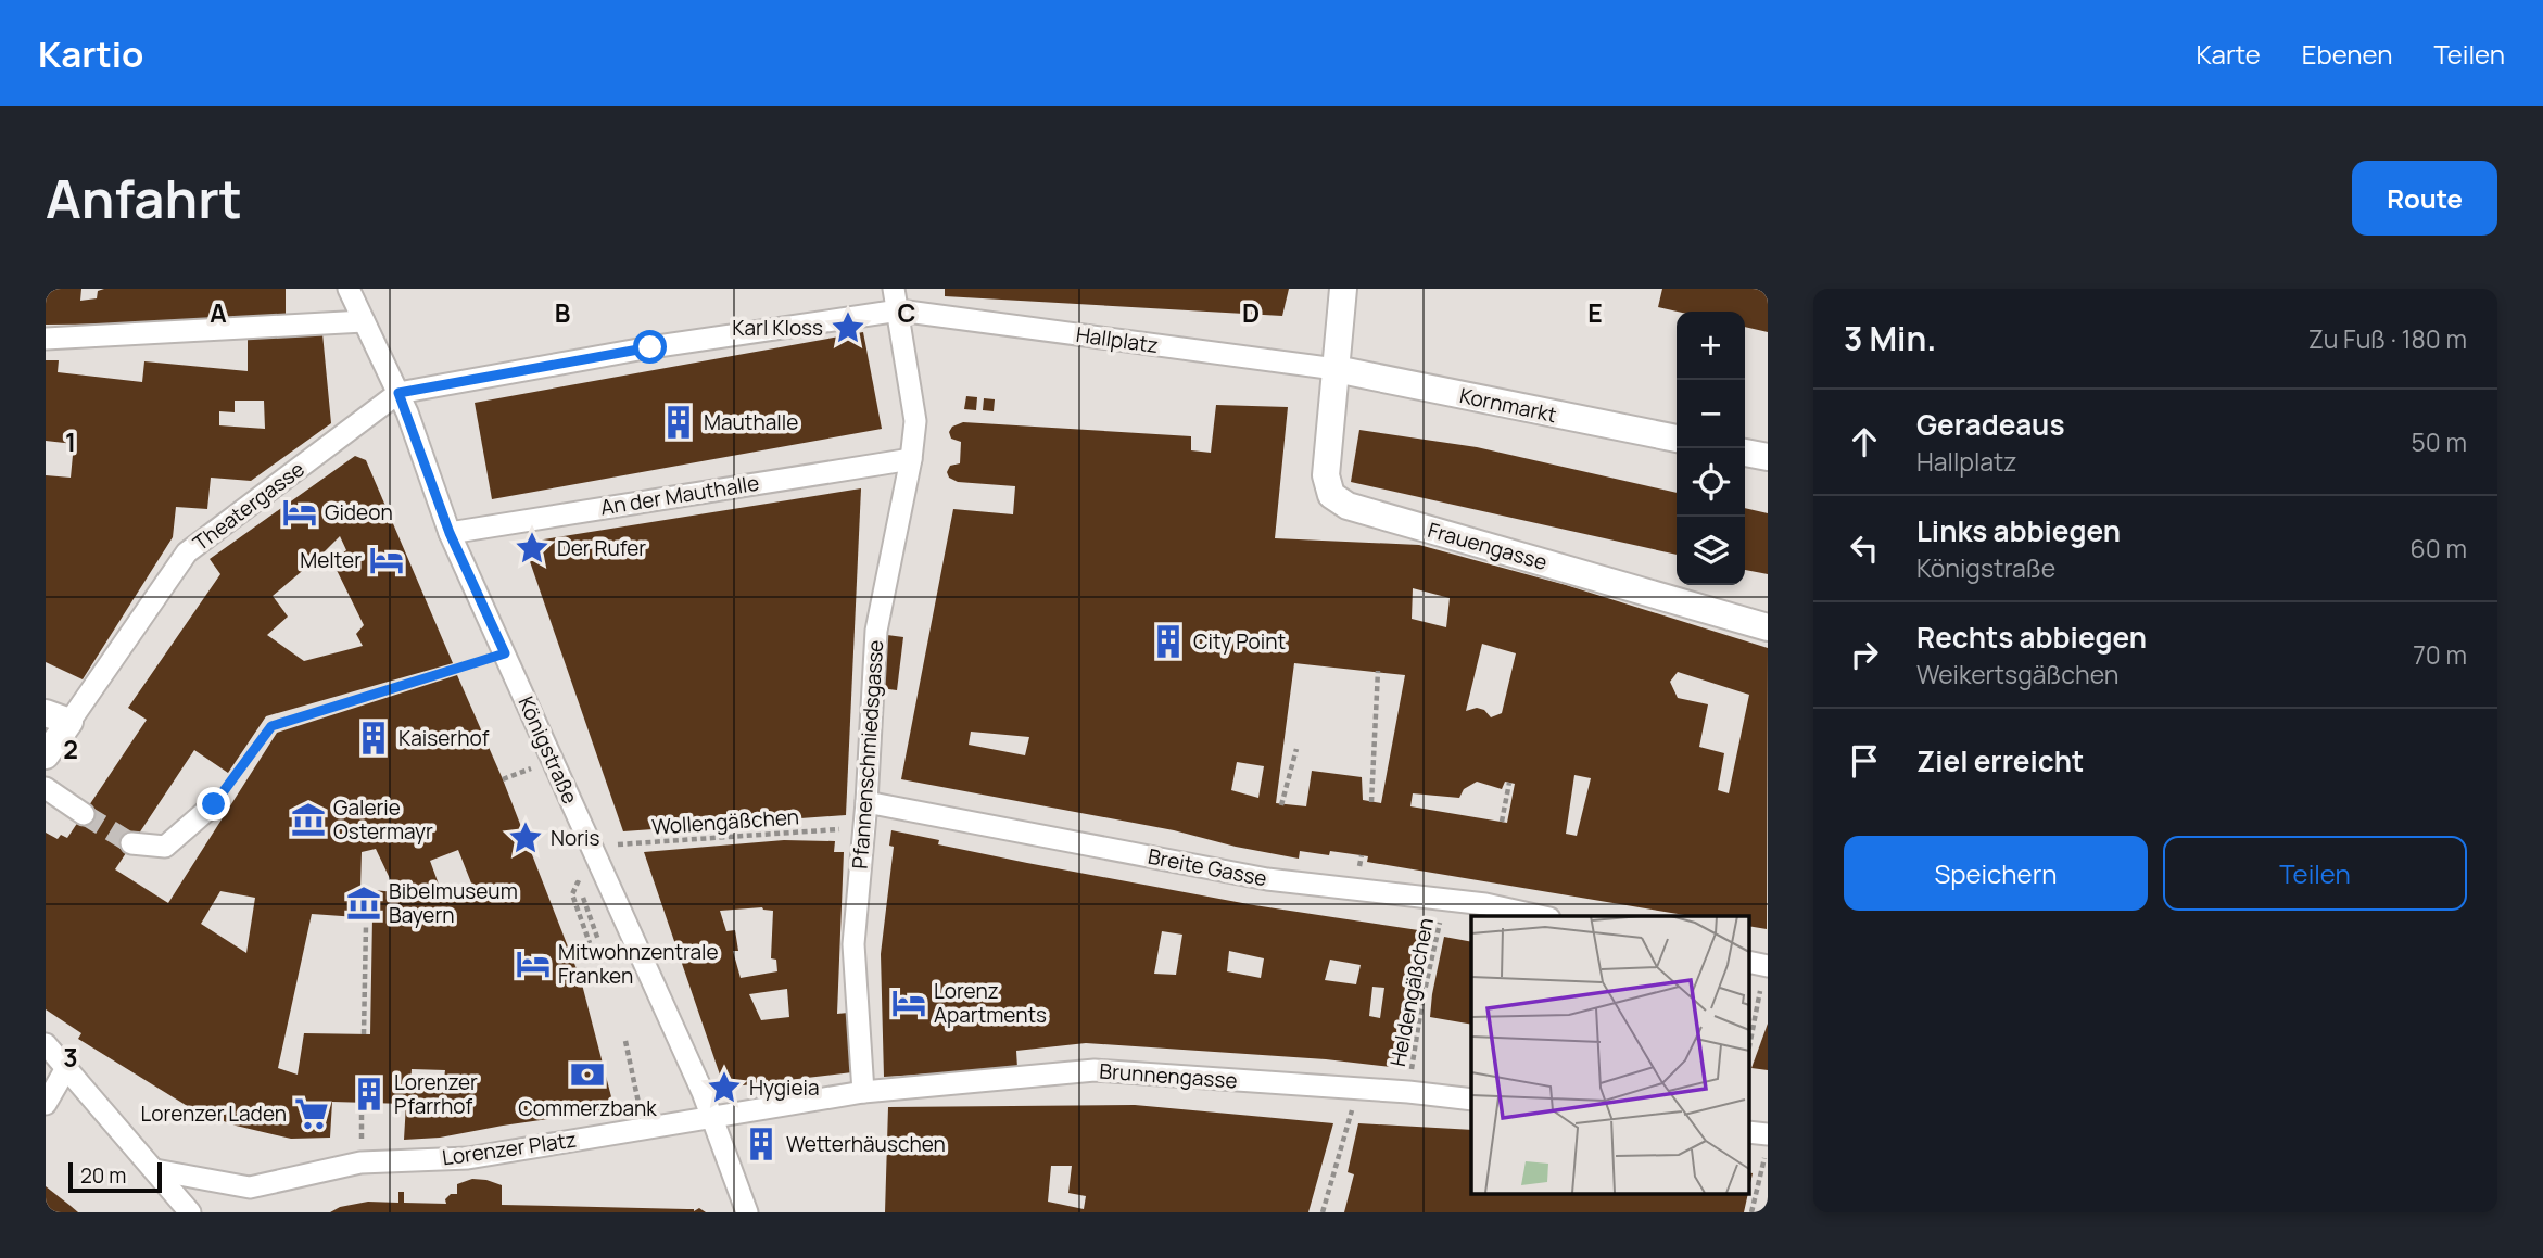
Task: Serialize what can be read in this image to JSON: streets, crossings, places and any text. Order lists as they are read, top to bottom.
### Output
{
  "streets": {
    "street": [
      "Hallplatz",
      "Kornmarkt",
      "An der Mauthalle",
      "Theatergasse",
      "Frauengasse",
      "Königstraße",
      "Pfannenschmiedsgasse",
      "Breite Gasse",
      "Brunnengasse",
      "Lorenzer Platz"
    ],
    "path": ["Wollengäßchen", "Heldengäßchen"]
  },
  "crossings": [
    ["Hallplatz", "Kornmarkt"],
    ["Hallplatz", "Theatergasse"],
    ["Hallplatz", "Frauengasse"],
    ["Hallplatz", "Königstraße"],
    ["Hallplatz", "Pfannenschmiedsgasse"],
    ["Kornmarkt", "Frauengasse"],
    ["An der Mauthalle", "Königstraße"],
    ["An der Mauthalle", "Pfannenschmiedsgasse"],
    ["Theatergasse", "Königstraße"],
    ["Königstraße", "Wollengäßchen"],
    ["Königstraße", "Lorenzer Platz"],
    ["Pfannenschmiedsgasse", "Wollengäßchen"],
    ["Pfannenschmiedsgasse", "Breite Gasse"],
    ["Pfannenschmiedsgasse", "Brunnengasse"],
    ["Pfannenschmiedsgasse", "Lorenzer Platz"],
    ["Breite Gasse", "Heldengäßchen"],
    ["Heldengäßchen", "Brunnengasse"],
    ["Brunnengasse", "Lorenzer Platz"]
  ],
  "places": {
    "place": [
      "Karl Kloss",
      "Der Rufer",
      "Noris",
      "Hygieia"
    ],
    "building": [
      "Mauthalle",
      "City Point",
      "Kaiserhof",
      "Lorenzer Pfarrhof",
      "Wetterhäuschen"
    ],
    "hotel": [
      "Gideon",
      "Melter",
      "Mitwohnzentrale Franken",
      "Lorenz Apartments"
    ],
    "museum": ["Galerie Ostermayr", "Bibelmuseum Bayern"],
    "bank": ["Commerzbank"],
    "supermarket": ["Lorenzer Laden"]
  },
  "scale_bar": "20 m",
  "page": {
    "header": "Kartio",
    "nav": ["Karte", "Ebenen", "Teilen"],
    "buttons": [
      "Route",
      ["Speichern", "Teilen"]
    ],
    "title": "Anfahrt",
    "heading": ["3 Min.", "Zu Fuß · 180 m"],
    "map_buttons": ["+", "−"],
    "list": [
      ["Geradeaus", "Hallplatz", "50 m"],
      ["Links abbiegen", "Königstraße", "60 m"],
      ["Rechts abbiegen", "Weikertsgäßchen", "70 m"],
      "Ziel erreicht"
    ],
    "scale": "20 m"
  },
  "grid": {
    "columns": [
      "A",
      "B",
      "C",
      "D",
      "E"
    ],
    "rows": ["1", "2", "3"]
  }
}
